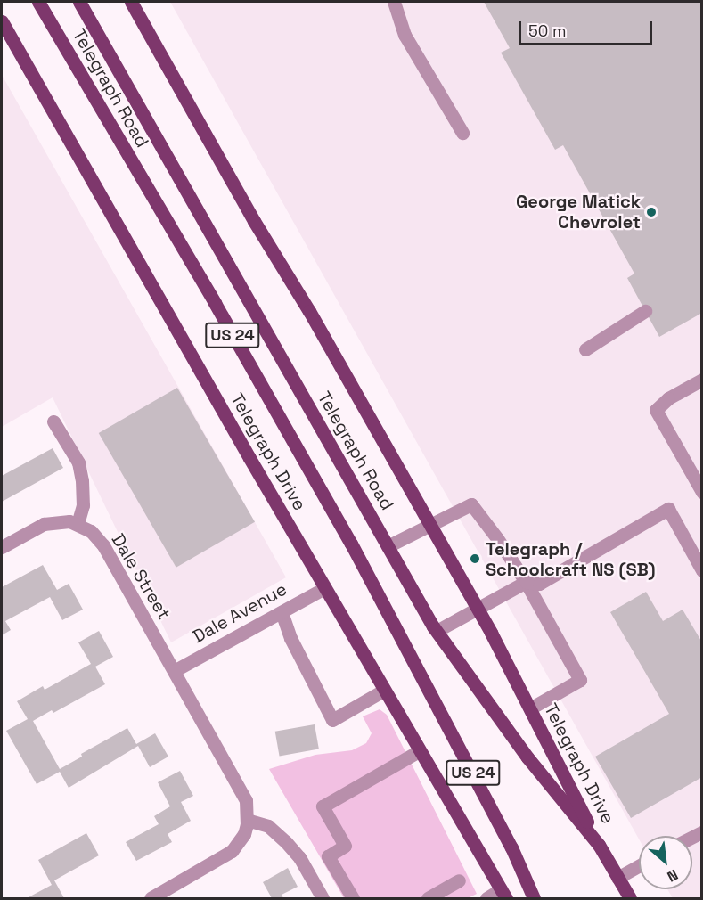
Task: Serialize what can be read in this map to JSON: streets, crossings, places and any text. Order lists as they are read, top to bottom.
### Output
{
  "streets": {
    "main road": ["Telegraph Road", "US 24", "Telegraph Drive"],
    "street": ["Dale Street", "Dale Avenue"]
  },
  "crossings": [
    ["Telegraph Road", "Telegraph Drive"],
    ["Telegraph Drive", "Dale Avenue"],
    ["Dale Street", "Dale Avenue"]
  ],
  "places": ["George Matick Chevrolet", "Telegraph / Schoolcraft NS (SB)"],
  "scale_bar": "50 m",
  "north": "bottom right"
}
